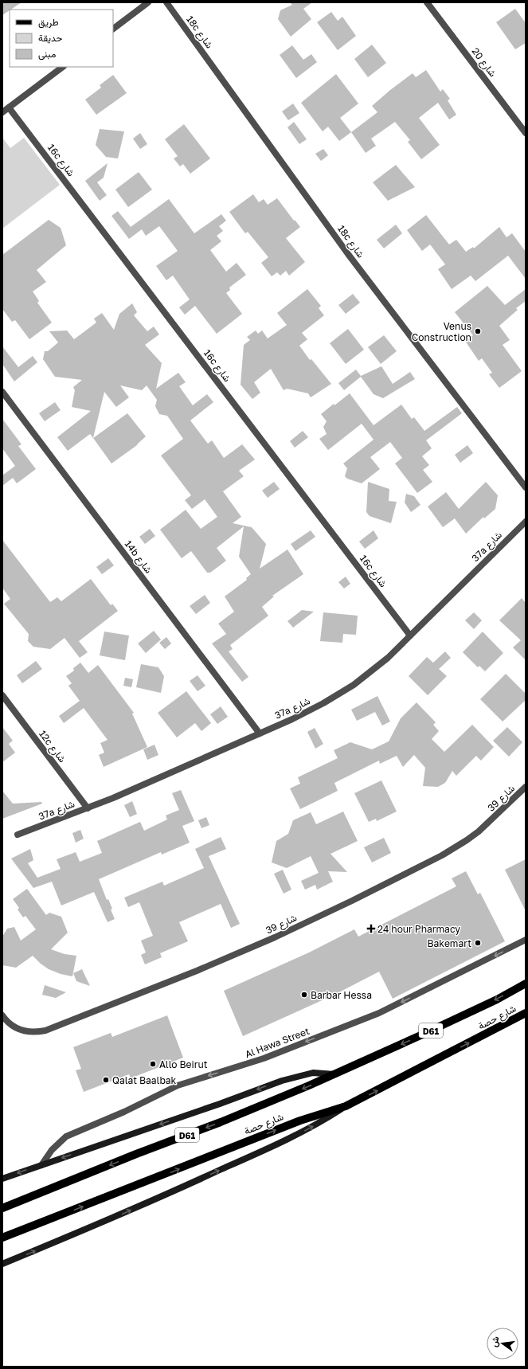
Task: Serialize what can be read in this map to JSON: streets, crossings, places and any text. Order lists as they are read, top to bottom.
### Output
{
  "streets": {
    "main road": ["شارع حصة", "D61"],
    "street": [
      "18c شارع",
      "شارع 20",
      "16c شارع",
      "37a شارع",
      "14b شارع",
      "12c شارع",
      "شارع 39",
      "Al Hawa Street"
    ]
  },
  "crossings": [
    ["16c شارع", "37a شارع"],
    ["37a شارع", "14b شارع"],
    ["37a شارع", "12c شارع"]
  ],
  "one_way": ["Al Hawa Street"],
  "places": {
    "other": [
      "Venus Construction",
      "Bakemart",
      "Barbar Hessa",
      "Allo Beirut",
      "Qalat Baalbak"
    ],
    "health": ["24 hour Pharmacy"]
  },
  "legend": ["طريق", "حديقة", "مبنى"],
  "north": "left"
}
